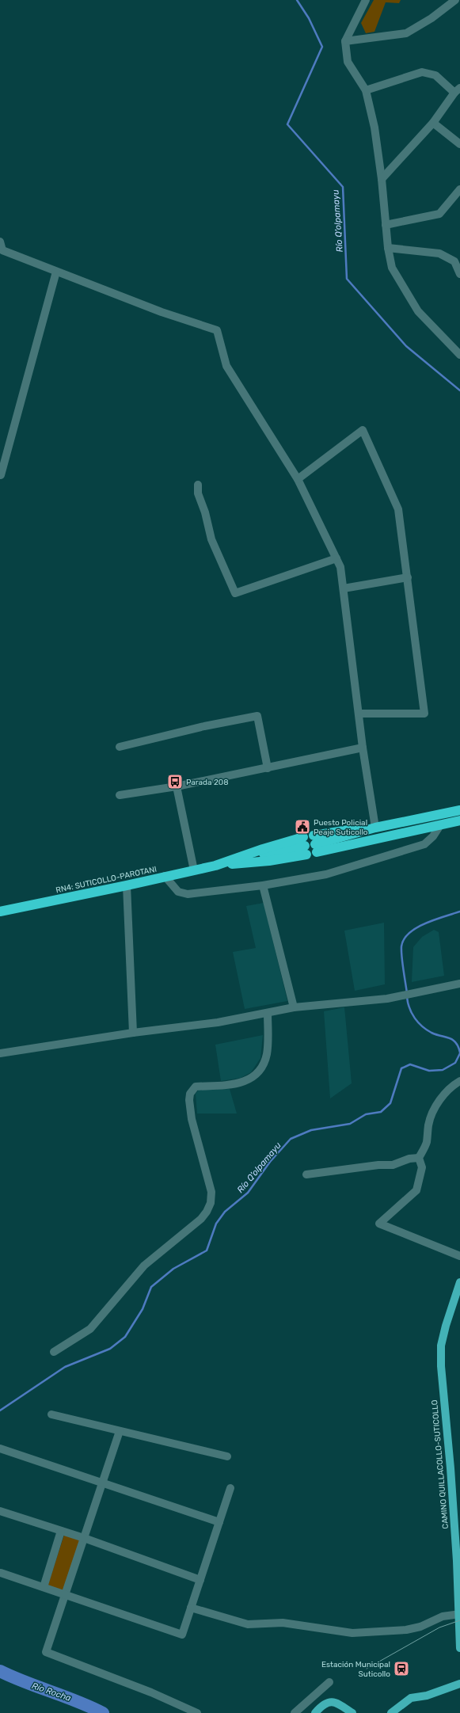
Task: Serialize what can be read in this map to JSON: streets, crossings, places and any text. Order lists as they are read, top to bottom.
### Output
{
  "streets": {
    "highway": ["RN4: SUTICOLLO-PAROTANI"],
    "main road": ["CAMINO QUILLACOLLO-SUTICOLLO"]
  },
  "water": ["Río Q'olpamayu", "Río Rocha"],
  "places": {
    "bus stop": ["Parada 208"],
    "public building": ["Puesto Policial Peaje Suticollo"],
    "station": ["Estación Municipal Suticollo"]
  }
}
